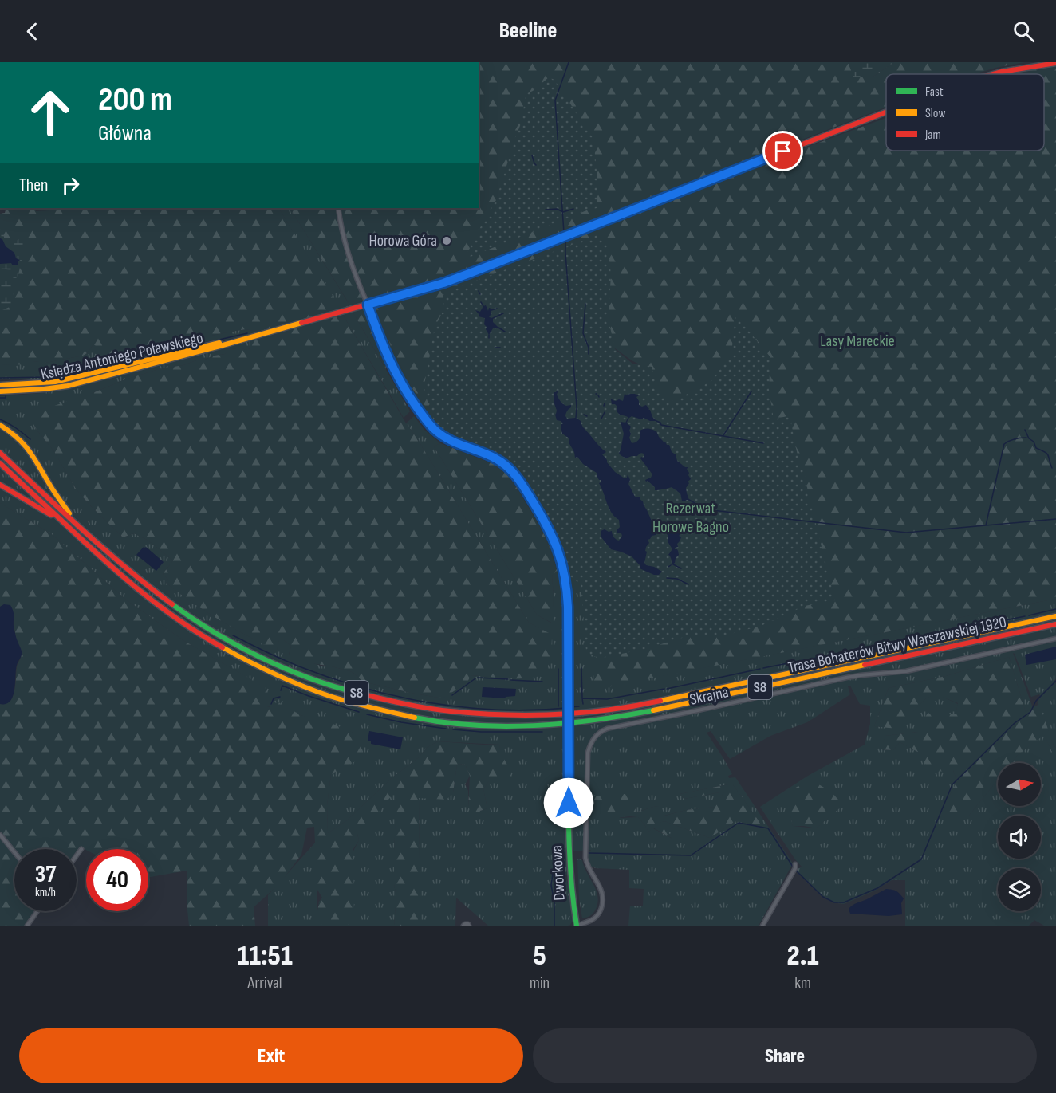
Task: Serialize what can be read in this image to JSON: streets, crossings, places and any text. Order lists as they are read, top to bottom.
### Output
{
  "streets": {
    "main road": [
      "Księdza Antoniego Poławskiego",
      "Trasa Bohaterów Bitwy Warszawskiej 1920",
      "S8",
      "Dworkowa"
    ],
    "street": ["Skrajna"]
  },
  "crossings": [
    ["Księdza Antoniego Poławskiego", "Dworkowa"],
    ["Trasa Bohaterów Bitwy Warszawskiej 1920", "S8"],
    ["Skrajna", "Dworkowa"]
  ],
  "parks": ["Lasy Mareckie", "Rezerwat Horowe Bagno"],
  "places": ["Horowa Góra"],
  "legend": ["Fast", "Slow", "Jam"],
  "north": "right",
  "page": {
    "header": "Beeline",
    "turn": ["200 m", "Główna"],
    "then": "Then",
    "speed": "37 km/h",
    "limit": "40",
    "eta": [
      "11:51",
      "Arrival",
      "5",
      "min",
      "2.1",
      "km"
    ],
    "buttons": ["Exit", "Share"]
  }
}
